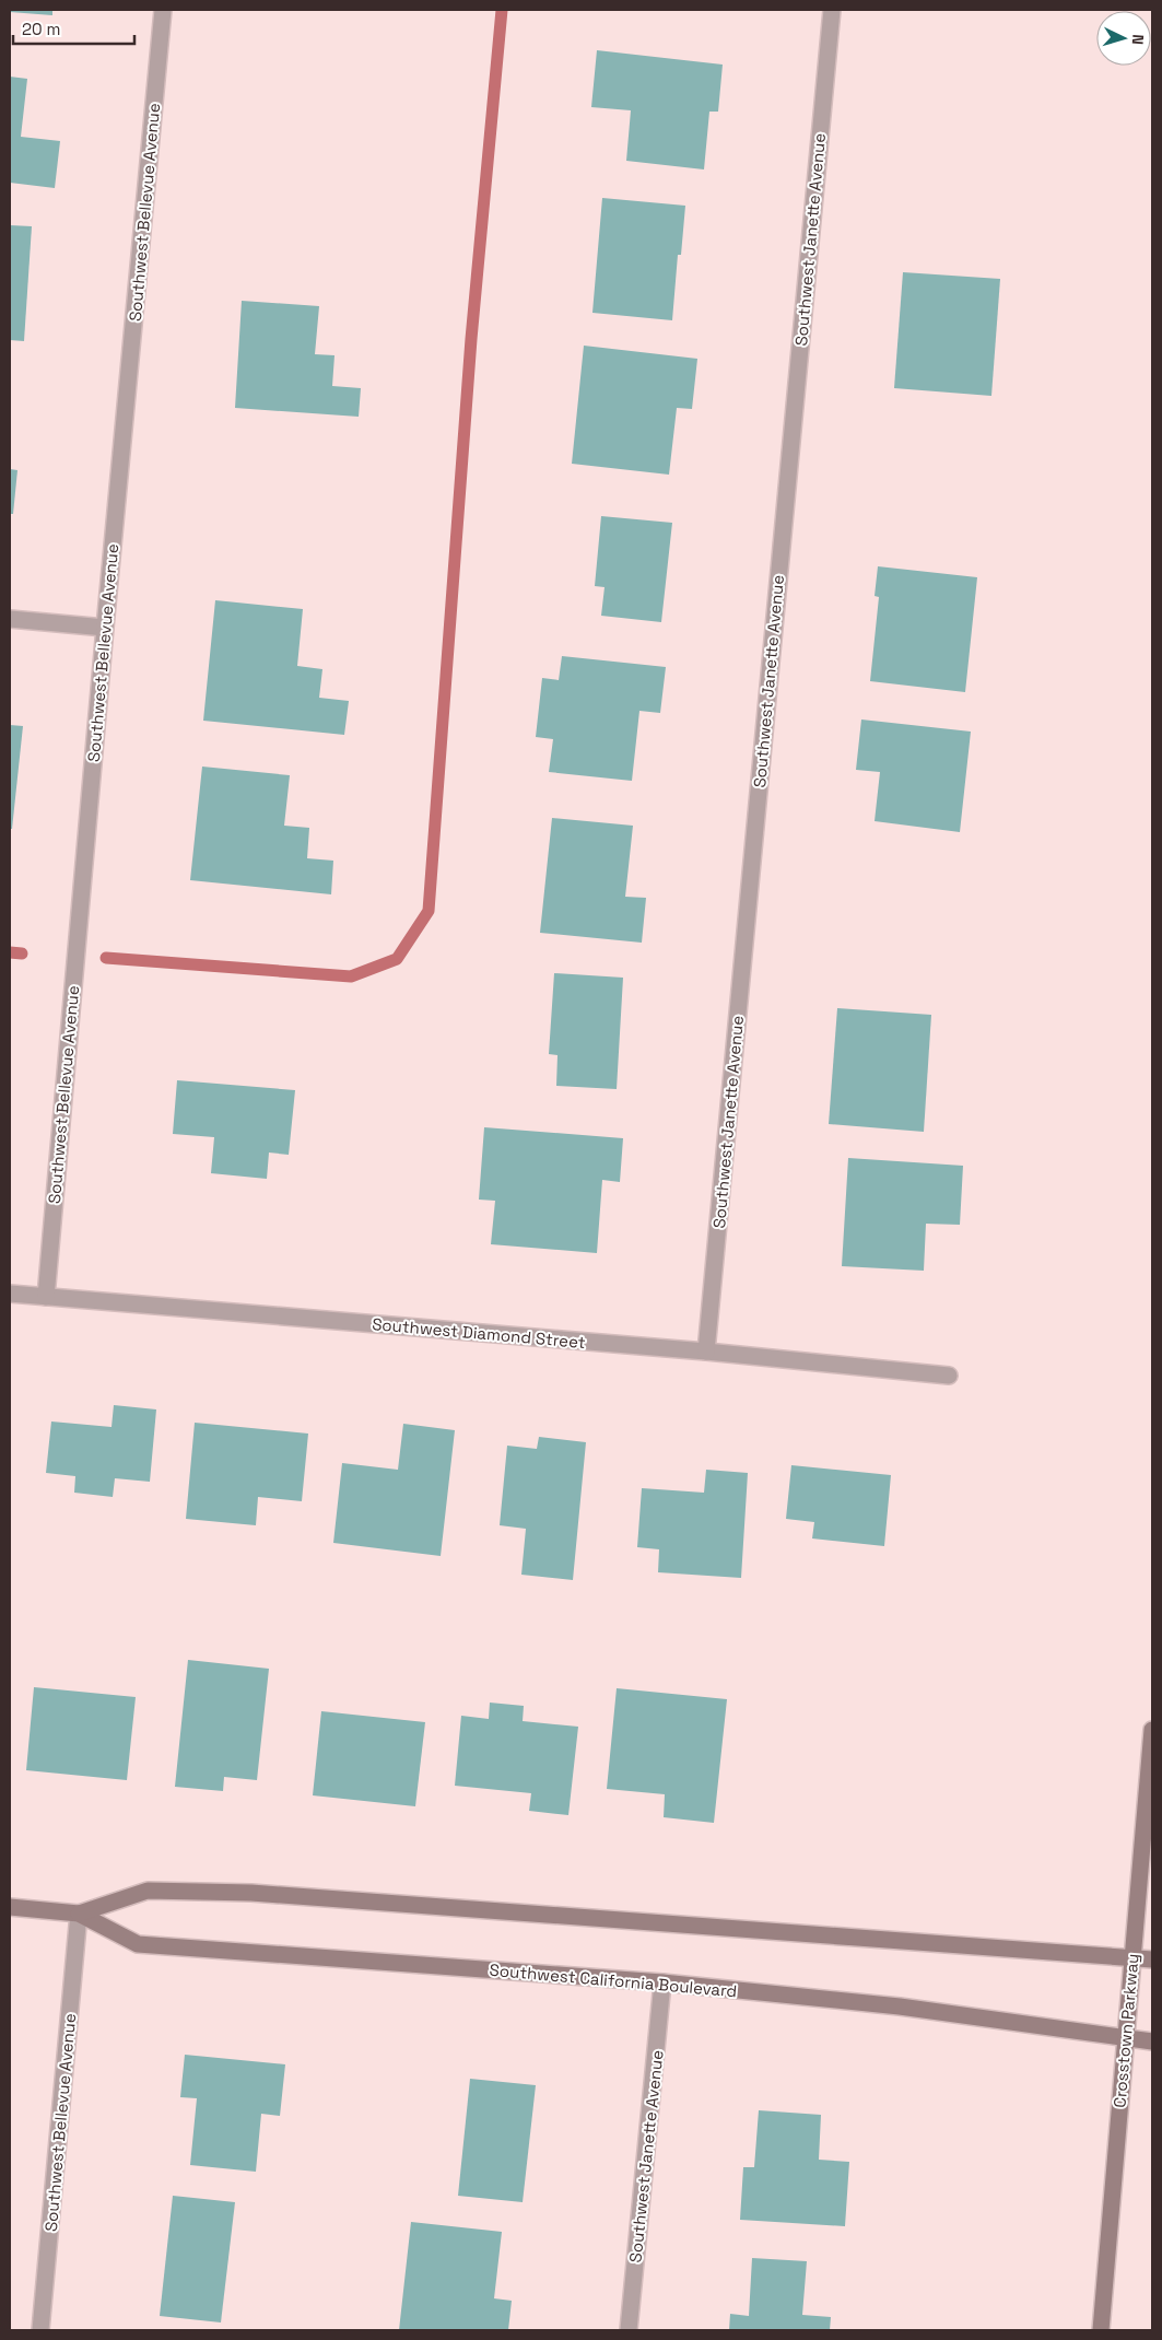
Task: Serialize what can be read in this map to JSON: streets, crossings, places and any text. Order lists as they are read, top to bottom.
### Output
{
  "streets": {
    "street": [
      "Southwest Bellevue Avenue",
      "Southwest Janette Avenue",
      "Southwest Diamond Street",
      "Southwest California Boulevard",
      "Crosstown Parkway"
    ]
  },
  "crossings": [
    ["Southwest Bellevue Avenue", "Southwest Diamond Street"],
    ["Southwest Bellevue Avenue", "Southwest California Boulevard"],
    ["Southwest Janette Avenue", "Southwest Diamond Street"],
    ["Southwest Janette Avenue", "Southwest California Boulevard"],
    ["Southwest California Boulevard", "Crosstown Parkway"]
  ],
  "scale_bar": "20 m",
  "north": "right"
}
